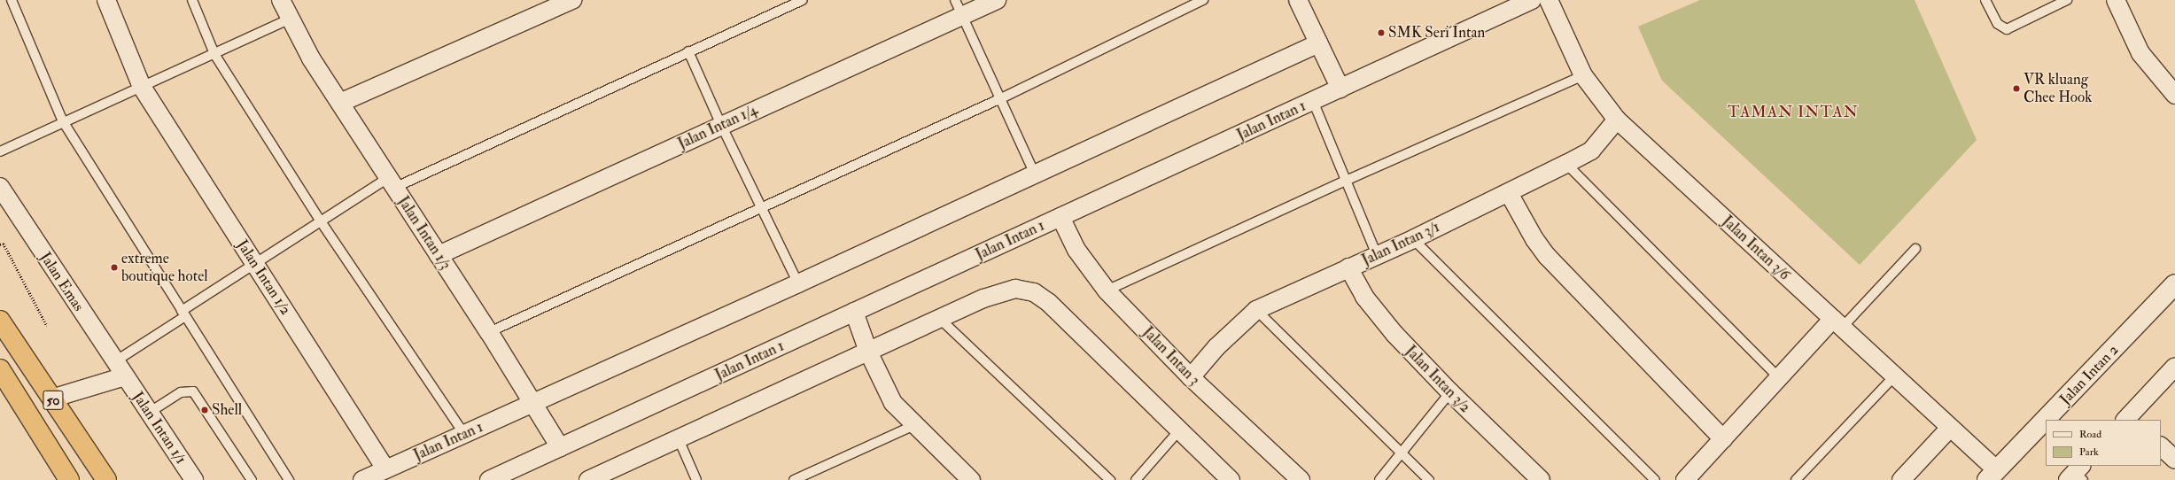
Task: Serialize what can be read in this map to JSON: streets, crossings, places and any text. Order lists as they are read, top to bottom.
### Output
{
  "streets": {
    "highway": ["50"],
    "street": [
      "Jalan Intan 1",
      "Jalan Intan 1/4",
      "Jalan Intan 1/3",
      "Jalan Intan 3/1",
      "Jalan Intan 3/6",
      "Jalan Intan 1/2",
      "Jalan Emas",
      "Jalan Intan 3",
      "Jalan Intan 2",
      "Jalan Intan 3/2",
      "Jalan Intan 1/1"
    ]
  },
  "crossings": [
    ["Jalan Intan 1", "Jalan Intan 1/3"],
    ["Jalan Intan 1", "Jalan Intan 1/2"],
    ["Jalan Intan 1", "Jalan Intan 3"],
    ["Jalan Intan 1/4", "Jalan Intan 1/3"],
    ["Jalan Intan 3/1", "Jalan Intan 3/6"],
    ["Jalan Intan 3/1", "Jalan Intan 3"],
    ["Jalan Intan 3/1", "Jalan Intan 3/2"],
    ["Jalan Intan 3/6", "Jalan Intan 2"],
    ["Jalan Emas", "Jalan Intan 1/1"]
  ],
  "districts": ["TAMAN INTAN"],
  "places": [
    "SMK Seri Intan",
    "VR kluang Chee Hook",
    "extreme boutique hotel",
    "Shell"
  ],
  "legend": ["Road", "Park"]
}
